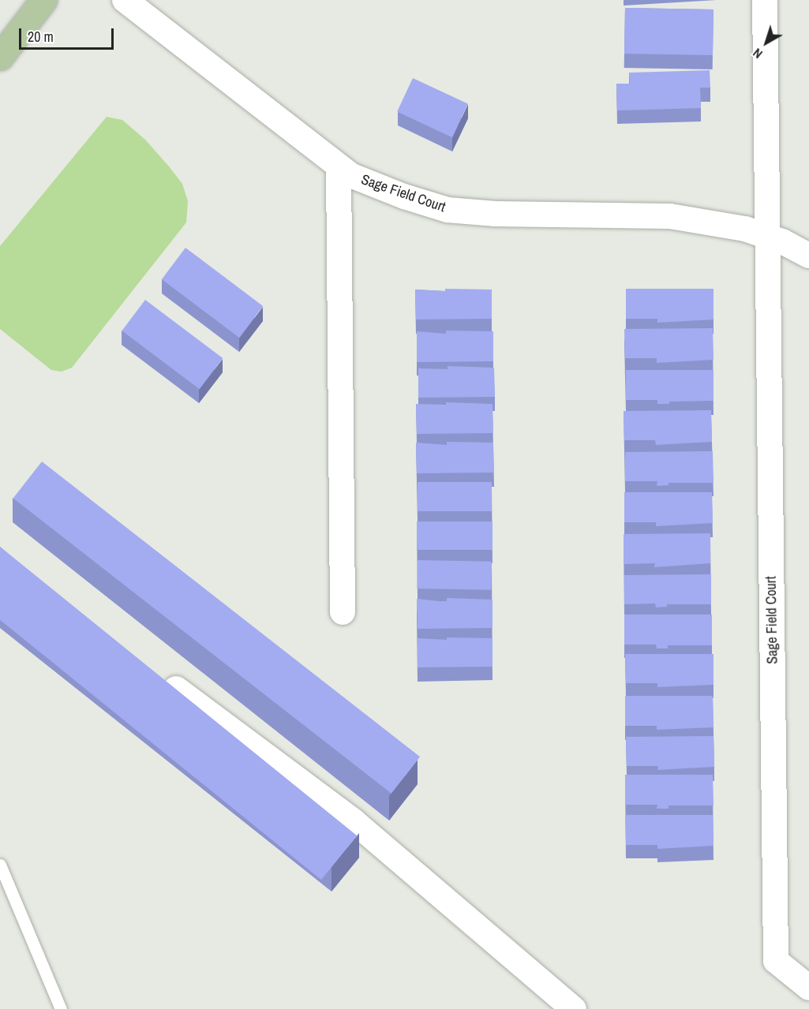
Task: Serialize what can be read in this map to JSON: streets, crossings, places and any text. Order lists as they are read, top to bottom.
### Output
{
  "streets": {
    "street": ["Sage Field Court"]
  },
  "scale_bar": "20 m",
  "north": "bottom left"
}
